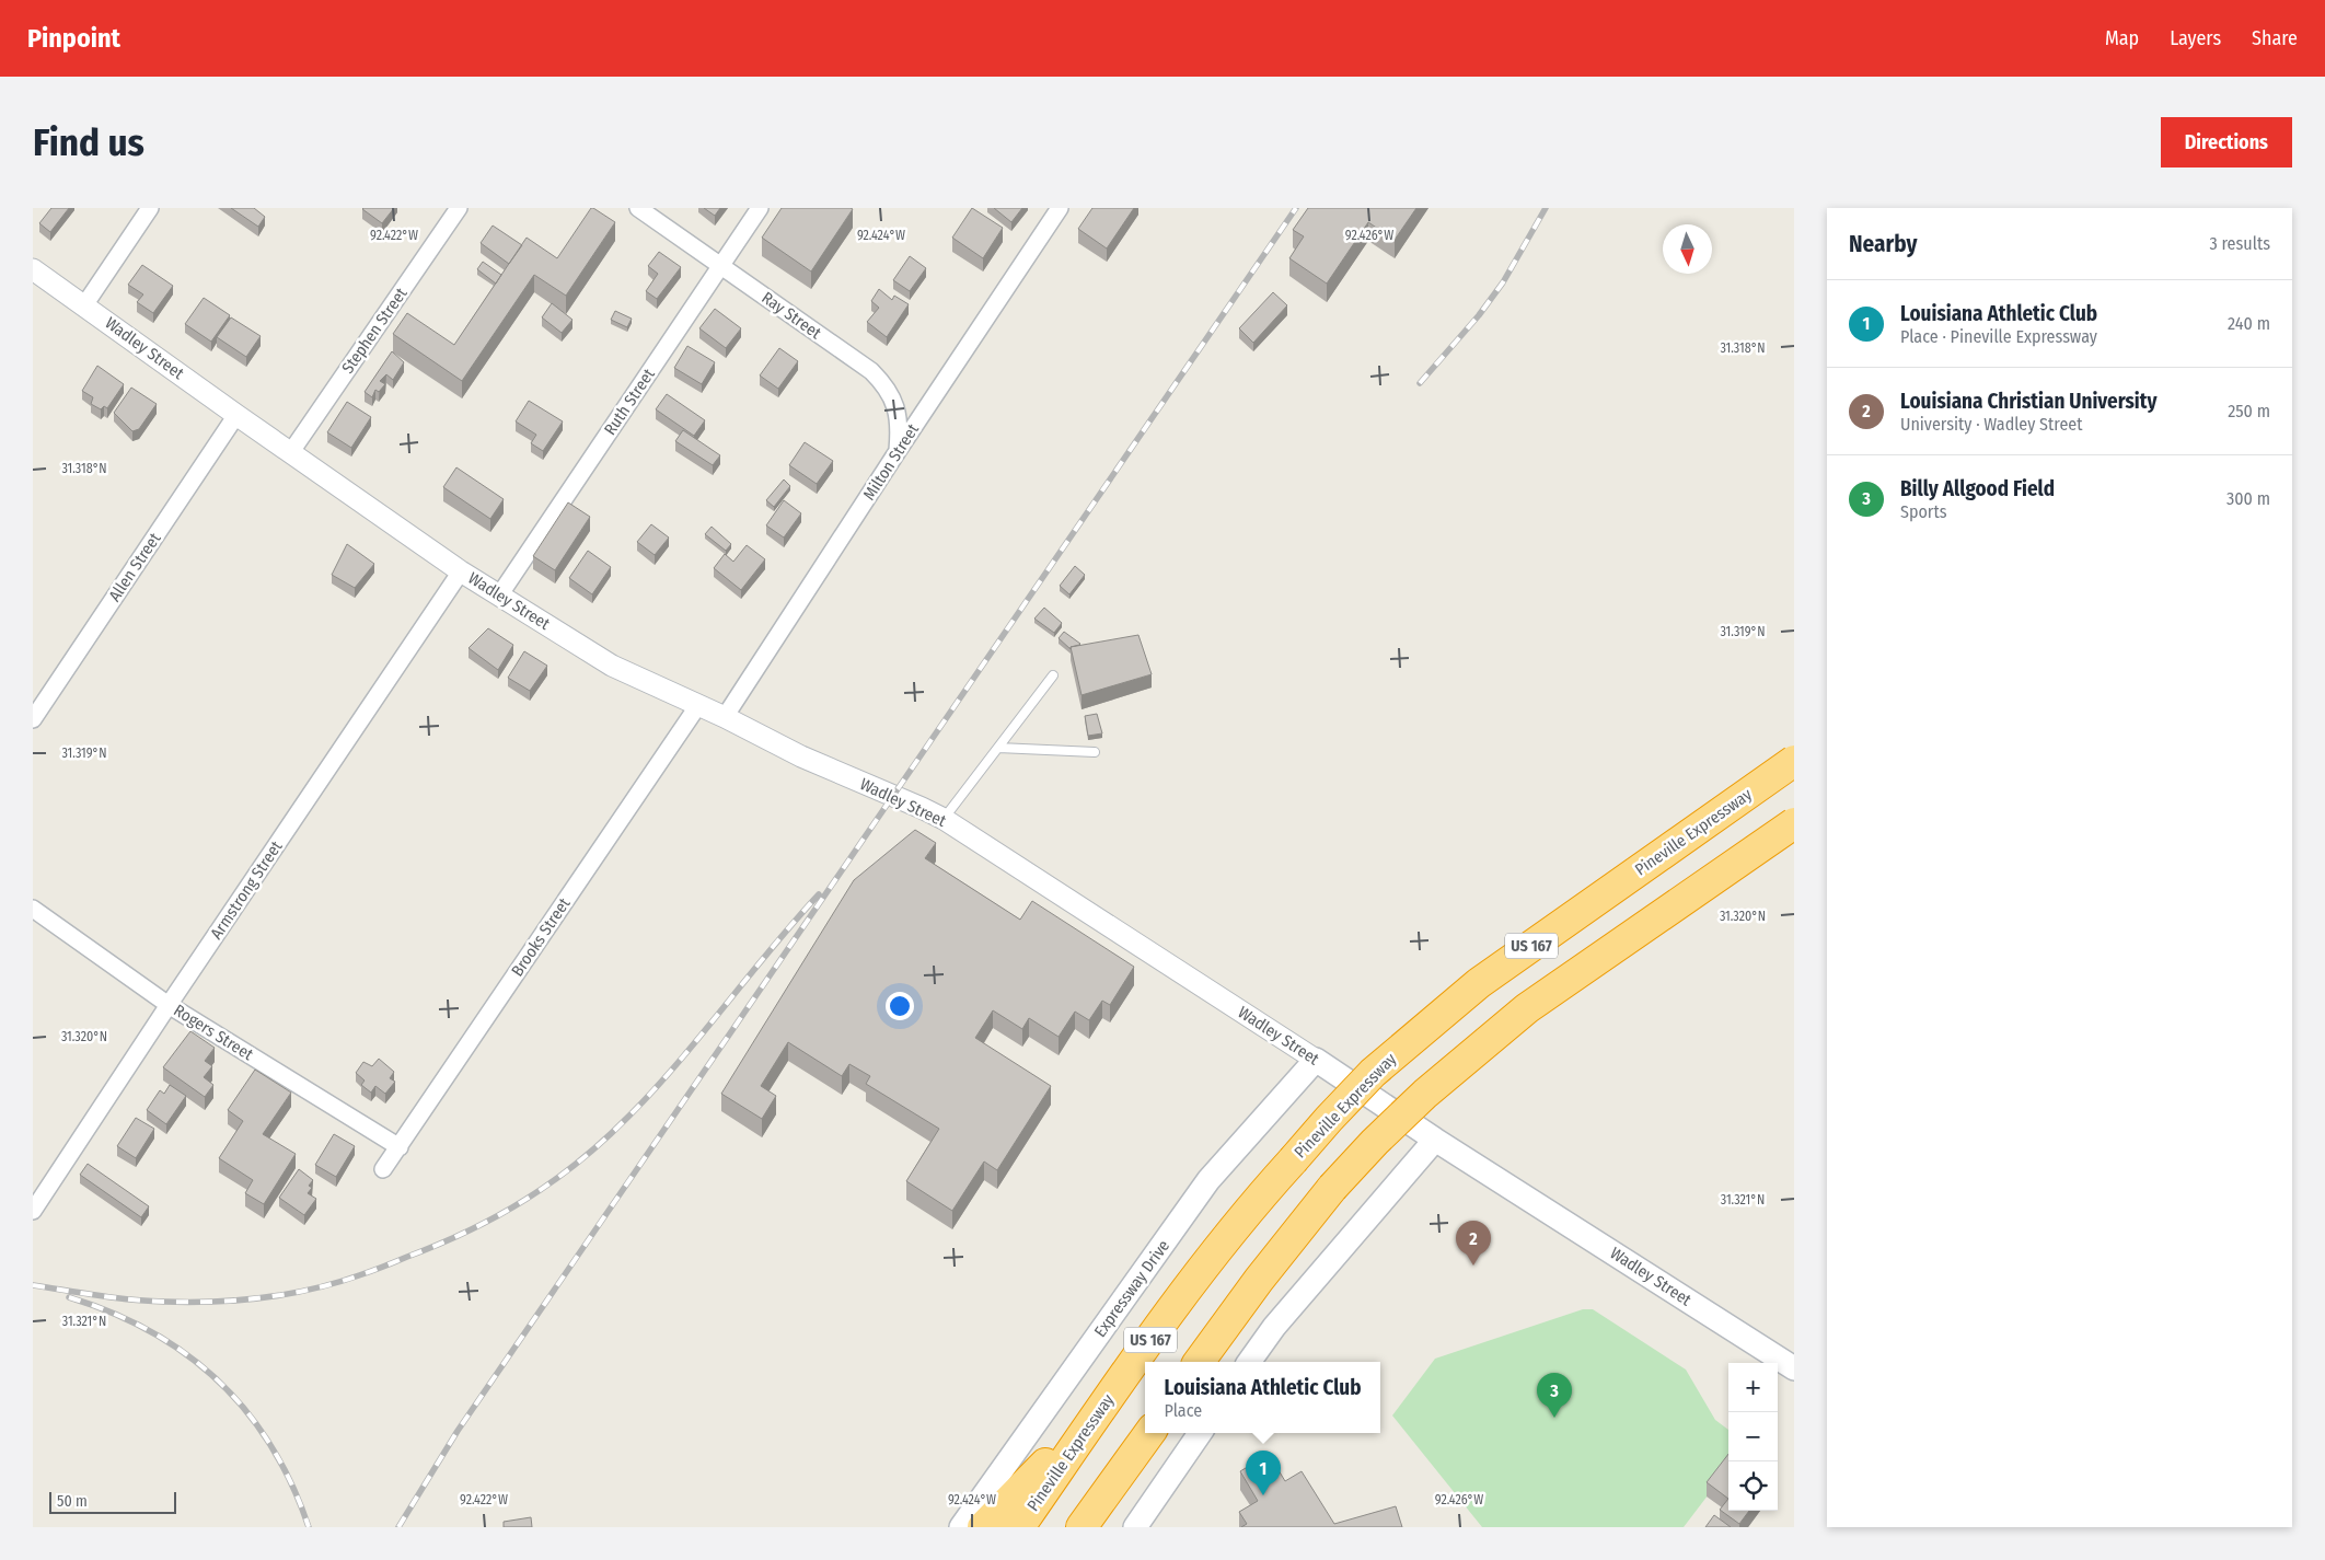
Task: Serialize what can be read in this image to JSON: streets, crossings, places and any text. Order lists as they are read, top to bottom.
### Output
{
  "streets": {
    "highway": ["Pineville Expressway", "US 167"],
    "main road": ["Wadley Street", "Expressway Drive"],
    "street": [
      "Ray Street",
      "Stephen Street",
      "Ruth Street",
      "Milton Street",
      "Allen Street",
      "Armstrong Street",
      "Brooks Street",
      "Rogers Street"
    ]
  },
  "crossings": [
    ["Ray Street", "Ruth Street"],
    ["Ray Street", "Milton Street"],
    ["Stephen Street", "Wadley Street"],
    ["Wadley Street", "Ruth Street"],
    ["Wadley Street", "Milton Street"],
    ["Wadley Street", "Allen Street"],
    ["Wadley Street", "Armstrong Street"],
    ["Wadley Street", "Brooks Street"],
    ["Wadley Street", "Expressway Drive"],
    ["Armstrong Street", "Rogers Street"],
    ["Brooks Street", "Rogers Street"]
  ],
  "scale_bar": "50 m",
  "north": "bottom",
  "page": {
    "header": "Pinpoint",
    "nav": ["Map", "Layers", "Share"],
    "buttons": "Directions",
    "title": "Find us",
    "heading": ["Nearby", "3 results"],
    "list": [
      {
        "mark": "1",
        "name": "Louisiana Athletic Club",
        "note": "Place · Pineville Expressway",
        "value": "240 m"
      },
      {
        "mark": "2",
        "name": "Louisiana Christian University",
        "note": "University · Wadley Street",
        "value": "250 m"
      },
      {
        "mark": "3",
        "name": "Billy Allgood Field",
        "note": "Sports",
        "value": "300 m"
      }
    ],
    "pins": ["2", "3", "1"],
    "popup": ["Louisiana Athletic Club", "Place"],
    "map_buttons": ["+", "−"],
    "scale": "50 m"
  },
  "coordinates": [
    "92.422°W",
    "92.424°W",
    "92.426°W",
    "31.318°N",
    "31.319°N",
    "31.320°N",
    "31.321°N"
  ]
}
